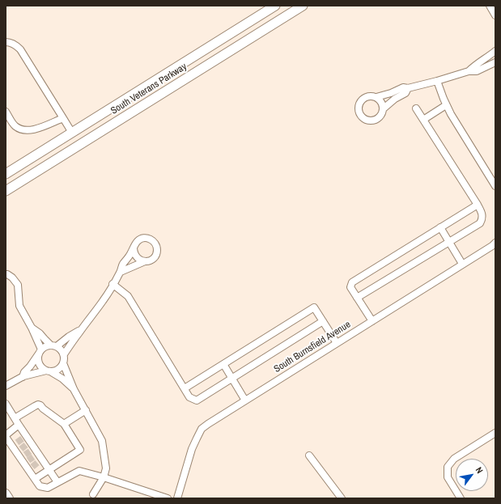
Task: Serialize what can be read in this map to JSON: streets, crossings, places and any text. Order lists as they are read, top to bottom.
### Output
{
  "streets": {
    "highway": ["South Veterans Parkway"],
    "street": ["South Burnsfield Avenue"]
  },
  "north": "top right"
}
